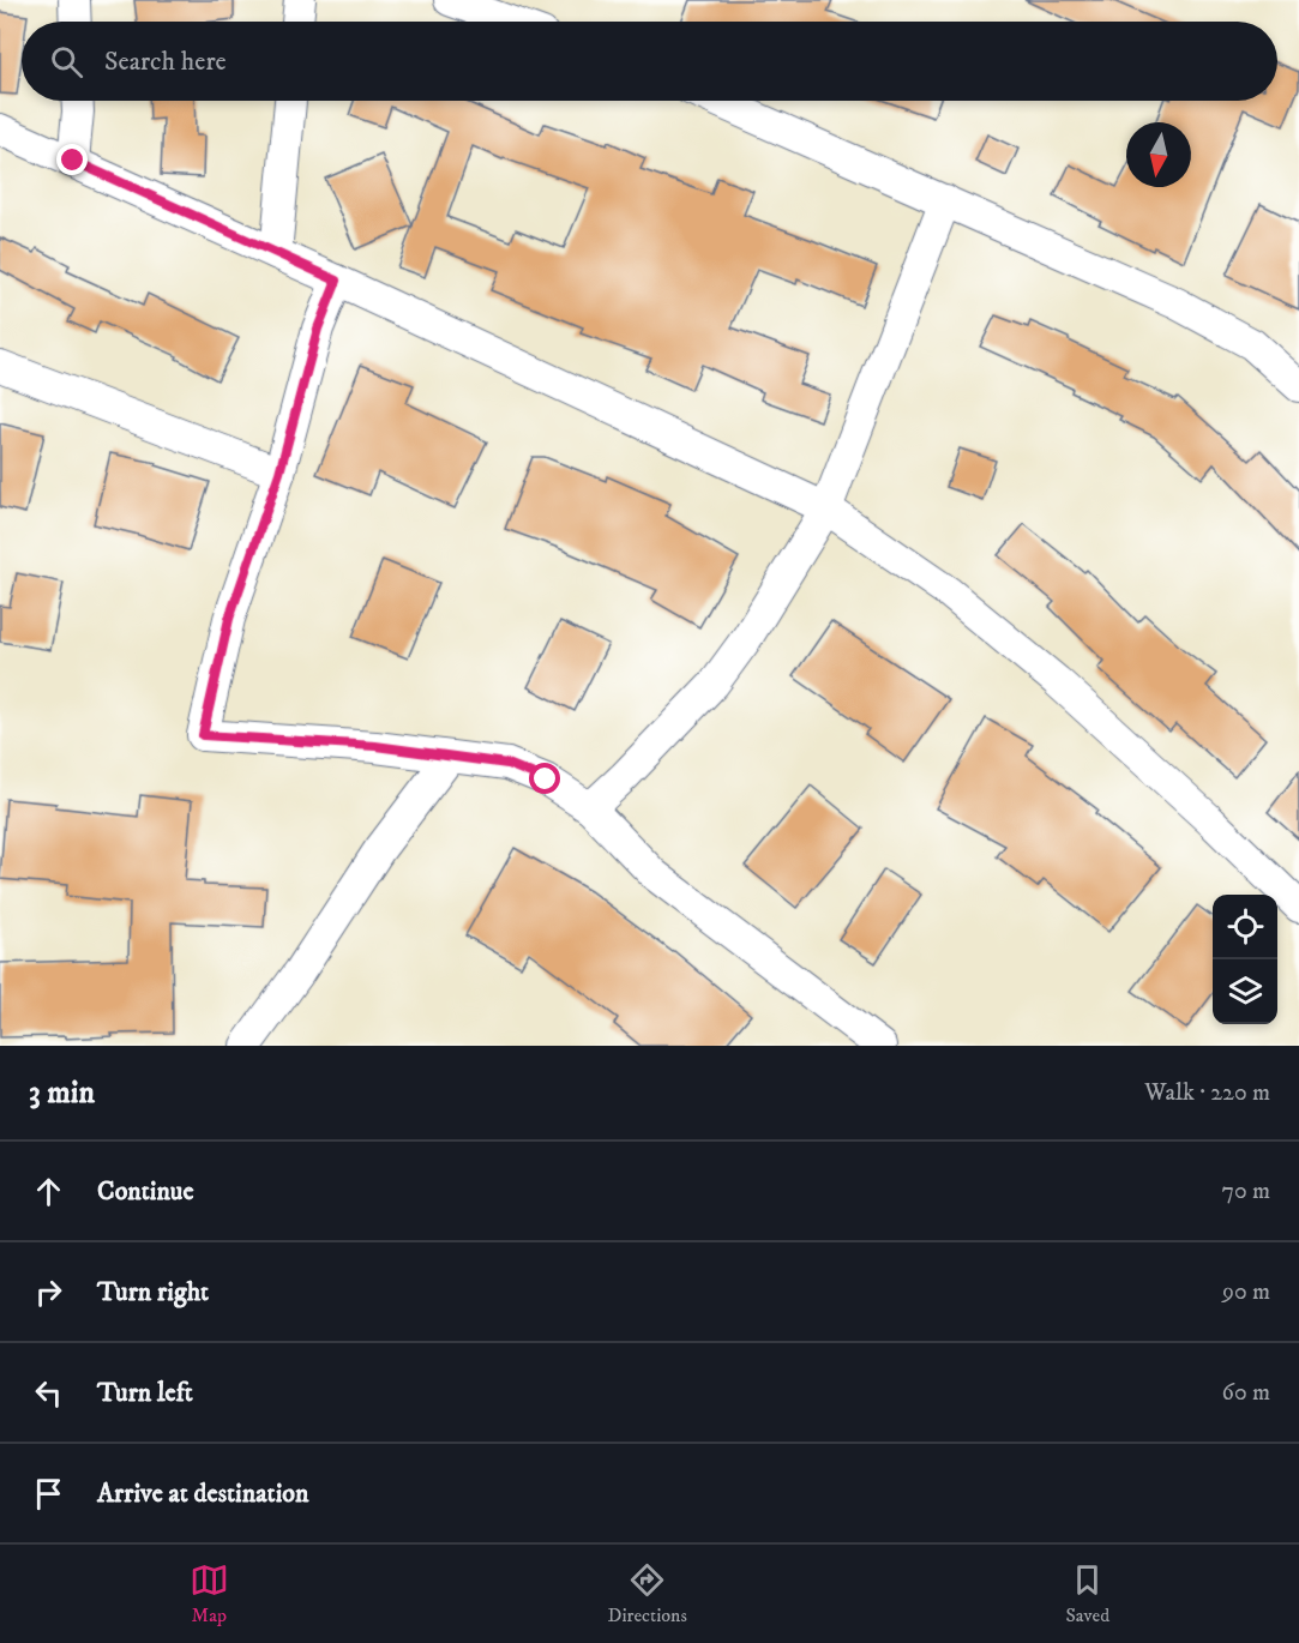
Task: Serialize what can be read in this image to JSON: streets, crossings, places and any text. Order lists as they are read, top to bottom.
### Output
{
  "north": "bottom",
  "page": {
    "search": "Search here",
    "heading": ["3 min", "Walk · 220 m"],
    "list": [
      ["Continue", "70 m"],
      ["Turn right", "90 m"],
      ["Turn left", "60 m"],
      "Arrive at destination"
    ],
    "nav": ["Map", "Directions", "Saved"]
  }
}
